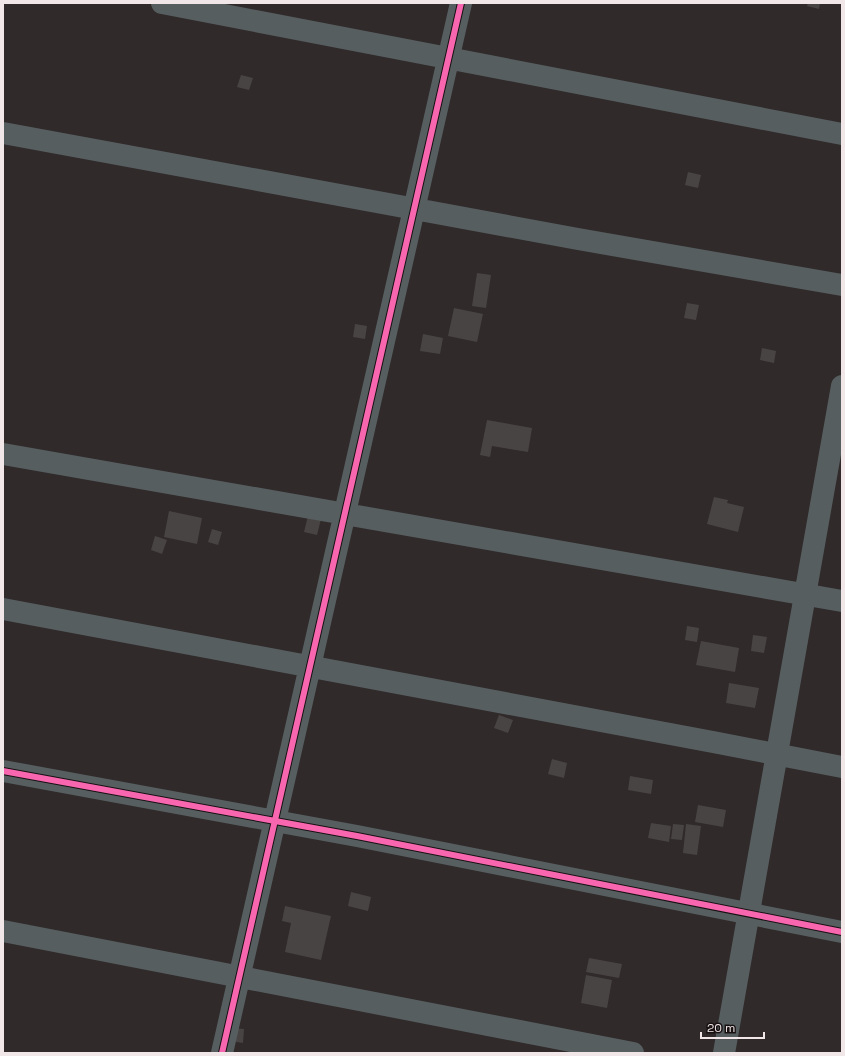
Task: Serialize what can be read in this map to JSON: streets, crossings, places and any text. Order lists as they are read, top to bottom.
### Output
{
  "scale_bar": "20 m"
}
